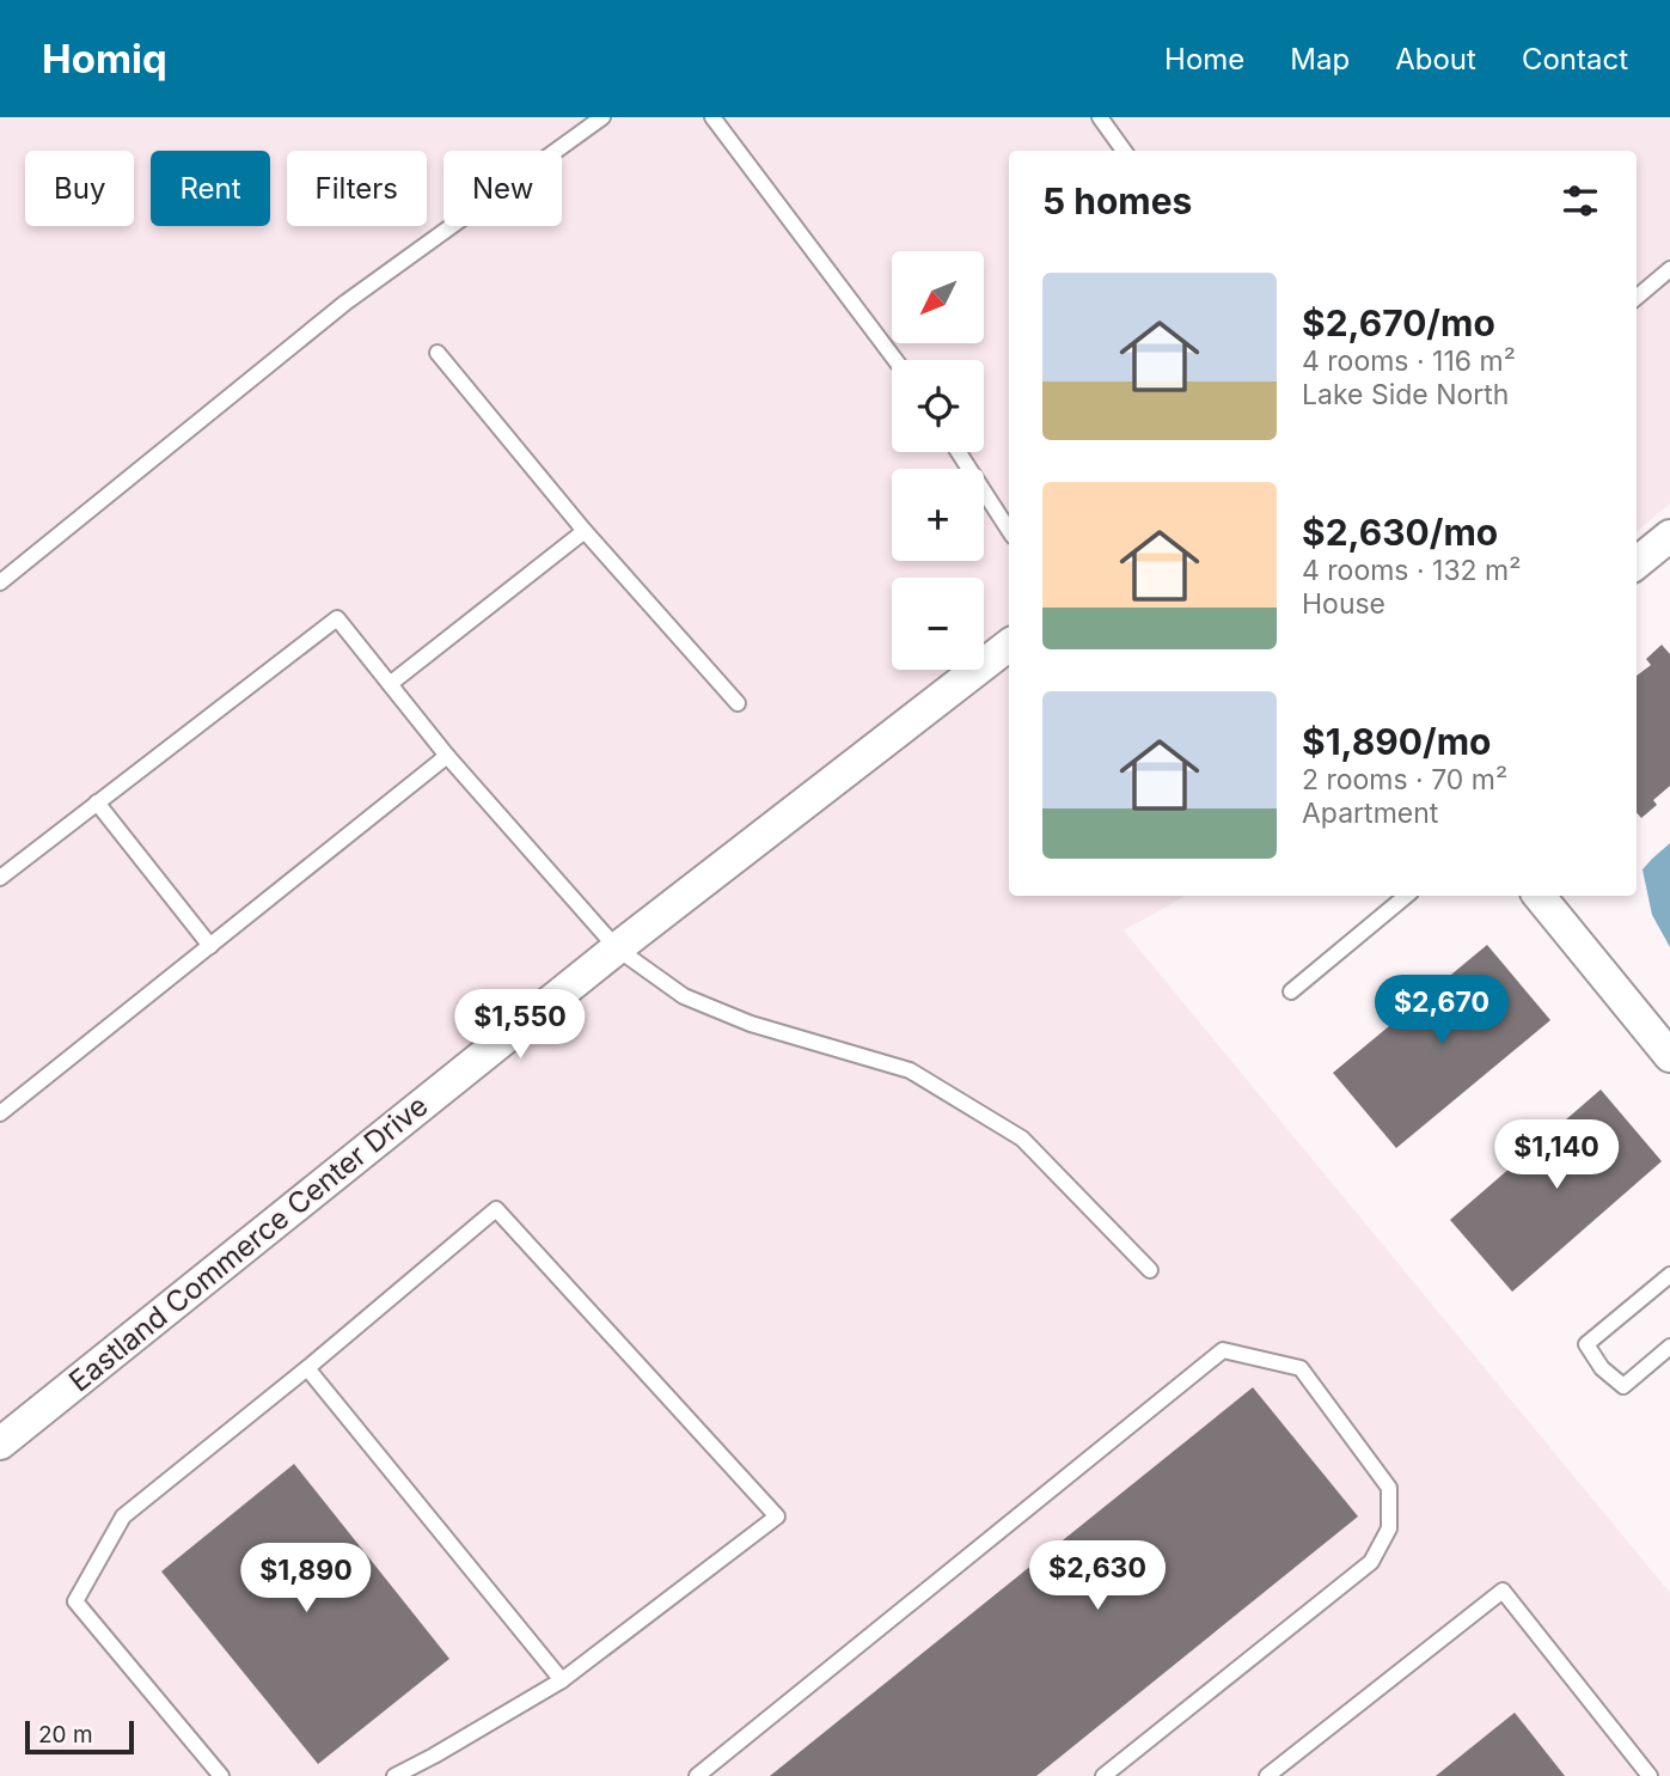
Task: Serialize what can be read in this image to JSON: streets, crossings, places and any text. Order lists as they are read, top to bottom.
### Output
{
  "streets": {
    "street": ["Eastland Commerce Center Drive"]
  },
  "scale_bar": "20 m",
  "north": "bottom left",
  "page": {
    "header": "Homiq",
    "nav": [
      "Home",
      "Map",
      "About",
      "Contact"
    ],
    "chip": [
      "Buy",
      "Rent",
      "Filters",
      "New"
    ],
    "heading": "5 homes",
    "map_buttons": ["+", "−"],
    "list": [
      {
        "name": "$2,670/mo",
        "note": "4 rooms · 116 m² · Lake Side North"
      },
      {
        "name": "$2,630/mo",
        "note": "4 rooms · 132 m² · House"
      },
      {
        "name": "$1,890/mo",
        "note": "2 rooms · 70 m² · Apartment"
      }
    ],
    "price": [
      "$2,670",
      "$1,550",
      "$1,140",
      "$2,630",
      "$1,890"
    ],
    "scale": "20 m"
  }
}
